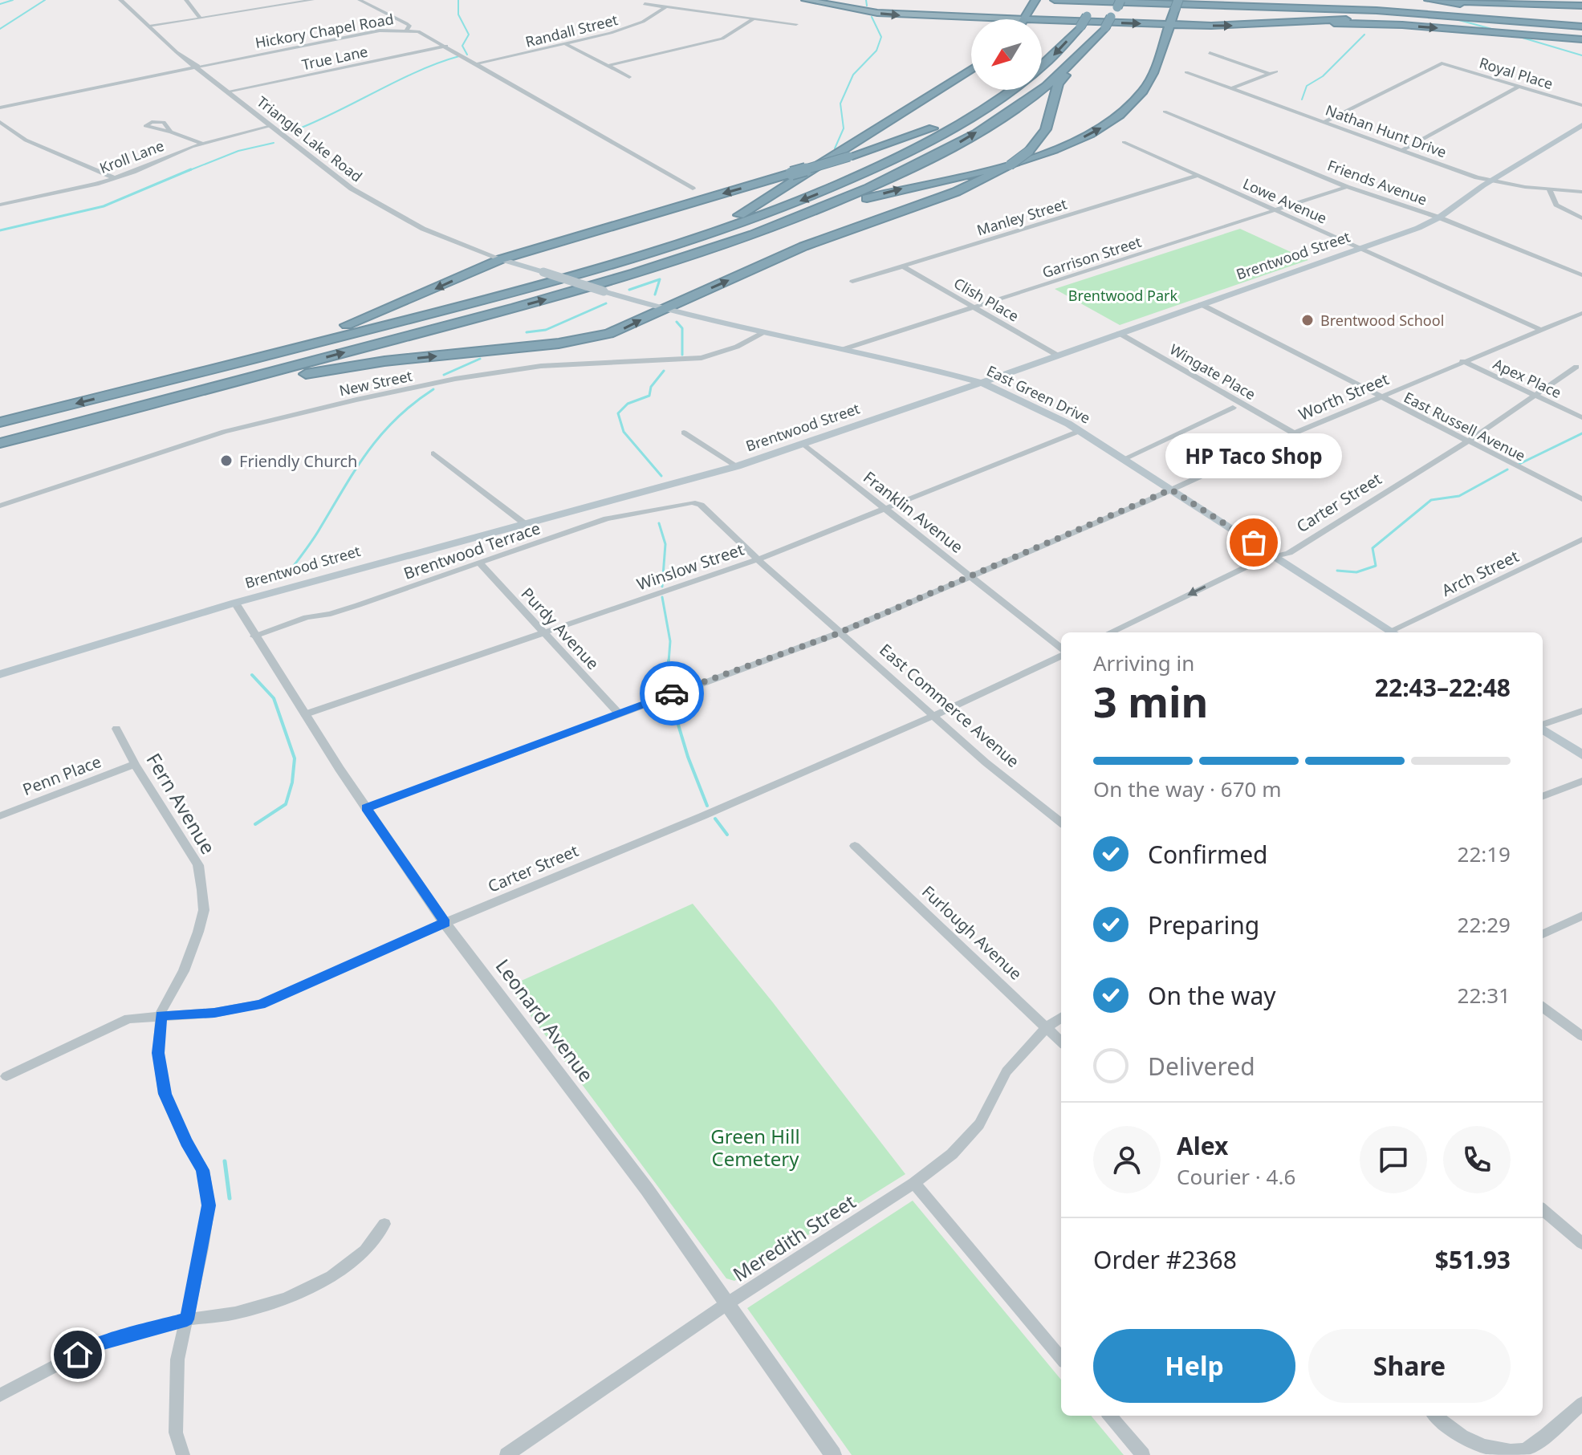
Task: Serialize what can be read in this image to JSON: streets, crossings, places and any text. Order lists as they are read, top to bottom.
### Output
{
  "streets": {
    "main road": ["Triangle Lake Road", "Brentwood Street", "East Green Drive"],
    "street": [
      "Hickory Chapel Road",
      "Randall Street",
      "True Lane",
      "Royal Place",
      "Nathan Hunt Drive",
      "Kroll Lane",
      "Friends Avenue",
      "Lowe Avenue",
      "Manley Street",
      "Garrison Street",
      "Clish Place",
      "Wingate Place",
      "Apex Place",
      "New Street",
      "Worth Street",
      "East Russell Avenue",
      "Carter Street",
      "Franklin Avenue",
      "Brentwood Terrace",
      "Winslow Street",
      "Arch Street",
      "Purdy Avenue",
      "East Commerce Avenue",
      "Penn Place",
      "Fern Avenue",
      "Furlough Avenue",
      "Leonard Avenue",
      "Meredith Street"
    ]
  },
  "crossings": [
    ["Hickory Chapel Road", "Randall Street"],
    ["Hickory Chapel Road", "True Lane"],
    ["Hickory Chapel Road", "Triangle Lake Road"],
    ["True Lane", "Triangle Lake Road"],
    ["Royal Place", "Nathan Hunt Drive"],
    ["Nathan Hunt Drive", "Brentwood Street"],
    ["Triangle Lake Road", "Kroll Lane"],
    ["Triangle Lake Road", "East Green Drive"],
    ["Friends Avenue", "Brentwood Street"],
    ["Friends Avenue", "Garrison Street"],
    ["Lowe Avenue", "Manley Street"],
    ["Lowe Avenue", "Brentwood Street"],
    ["Lowe Avenue", "Garrison Street"],
    ["Lowe Avenue", "Worth Street"],
    ["Manley Street", "Clish Place"],
    ["Brentwood Street", "Clish Place"],
    ["Brentwood Street", "Wingate Place"],
    ["Brentwood Street", "East Green Drive"],
    ["Brentwood Street", "East Russell Avenue"],
    ["Brentwood Street", "Franklin Avenue"],
    ["Brentwood Street", "Leonard Avenue"],
    ["Garrison Street", "Clish Place"],
    ["Garrison Street", "East Green Drive"],
    ["Wingate Place", "Worth Street"],
    ["Apex Place", "Worth Street"],
    ["Apex Place", "Carter Street"],
    ["New Street", "East Green Drive"],
    ["East Green Drive", "Worth Street"],
    ["East Green Drive", "Carter Street"],
    ["East Green Drive", "Winslow Street"],
    ["Worth Street", "East Russell Avenue"],
    ["Worth Street", "Franklin Avenue"],
    ["Worth Street", "Purdy Avenue"],
    ["Worth Street", "East Commerce Avenue"],
    ["Worth Street", "Leonard Avenue"],
    ["East Russell Avenue", "Carter Street"],
    ["Carter Street", "East Commerce Avenue"],
    ["Carter Street", "Fern Avenue"],
    ["Carter Street", "Leonard Avenue"],
    ["Franklin Avenue", "Winslow Street"],
    ["Brentwood Terrace", "Purdy Avenue"],
    ["Brentwood Terrace", "East Commerce Avenue"],
    ["Brentwood Terrace", "Leonard Avenue"],
    ["Winslow Street", "Purdy Avenue"],
    ["Winslow Street", "East Commerce Avenue"],
    ["Winslow Street", "Leonard Avenue"],
    ["Penn Place", "Fern Avenue"],
    ["Furlough Avenue", "Meredith Street"],
    ["Leonard Avenue", "Meredith Street"]
  ],
  "parks": ["Brentwood Park", "Green Hill Cemetery"],
  "places": ["Brentwood School", "Friendly Church", "HP Taco Shop"],
  "north": "bottom left",
  "page": {
    "bubble": "HP Taco Shop",
    "heading": ["3 min", "Arriving in", "22:43–22:48"],
    "panel": [
      "Alex",
      "Courier · 4.6",
      "Order #2368",
      "$51.93"
    ],
    "bar": "On the way · 670 m",
    "list": [
      ["Confirmed", "22:19"],
      ["Preparing", "22:29"],
      ["On the way", "22:31"],
      "Delivered"
    ],
    "buttons": ["Help", "Share"]
  }
}
